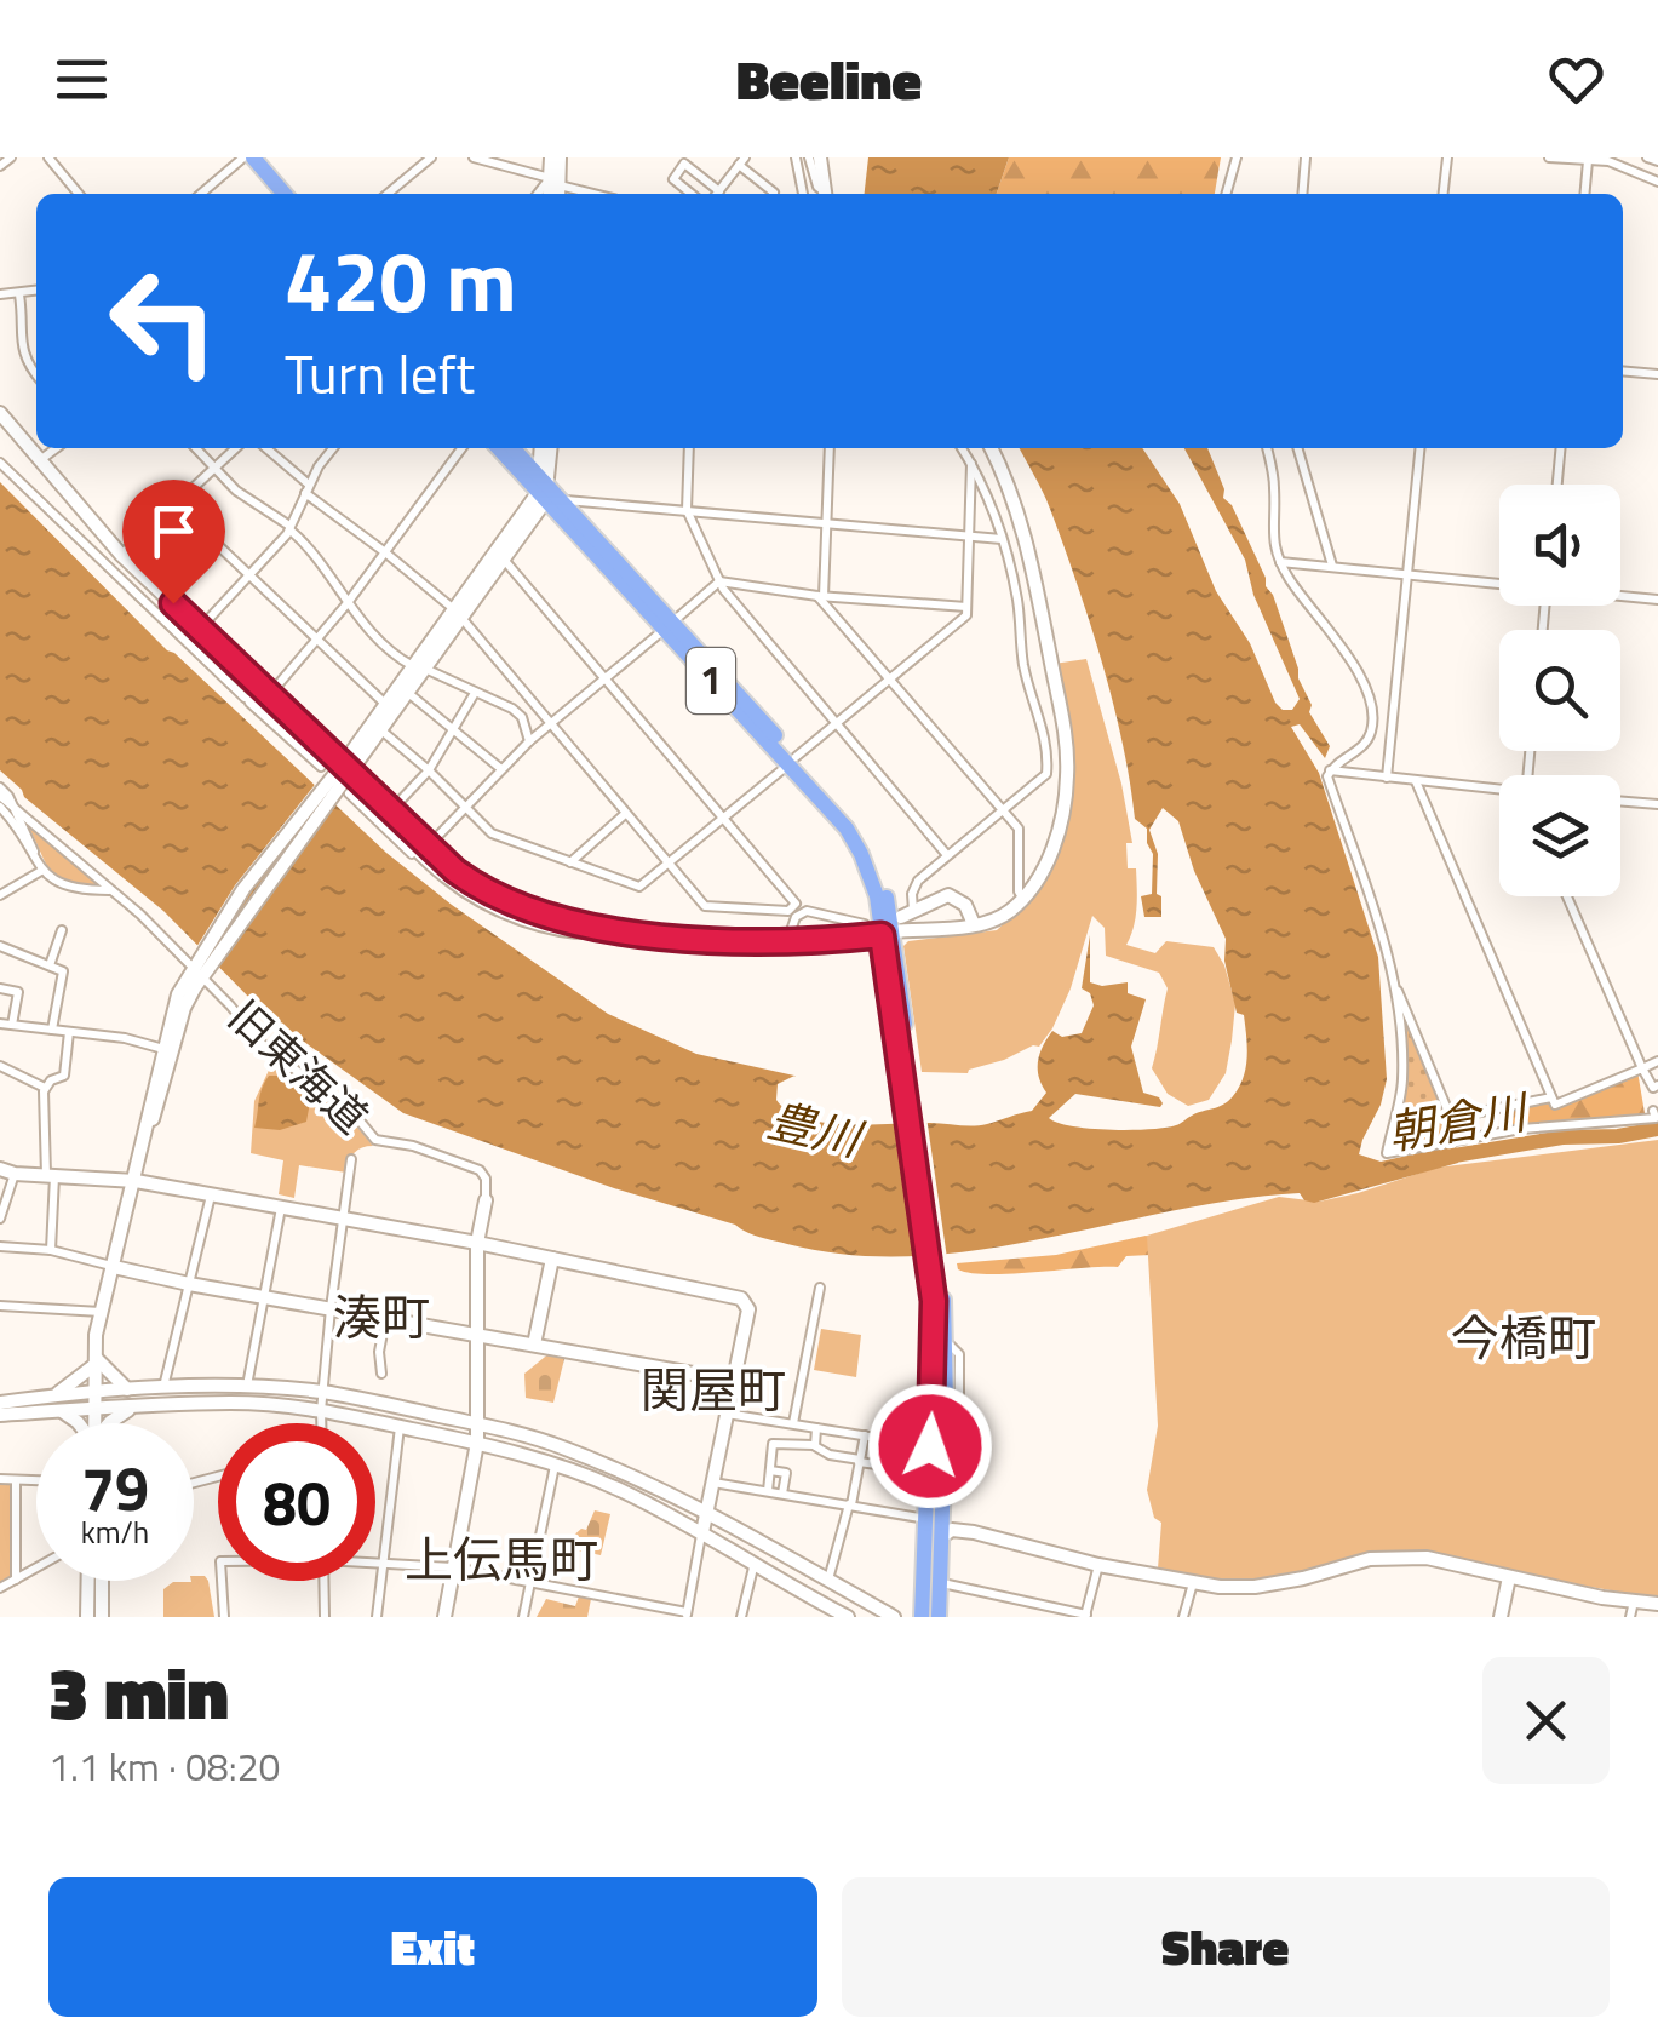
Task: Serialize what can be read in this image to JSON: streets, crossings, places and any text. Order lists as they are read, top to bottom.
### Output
{
  "streets": {
    "highway": ["1"],
    "main road": ["旧東海道"]
  },
  "districts": [
    "湊町",
    "今橋町",
    "関屋町",
    "上伝馬町"
  ],
  "water": ["朝倉川", "豊川"],
  "page": {
    "header": "Beeline",
    "turn": ["420 m", "Turn left"],
    "speed": "79 km/h",
    "limit": "80",
    "heading": ["3 min", "1.1 km · 08:20"],
    "buttons": ["Exit", "Share"]
  }
}
